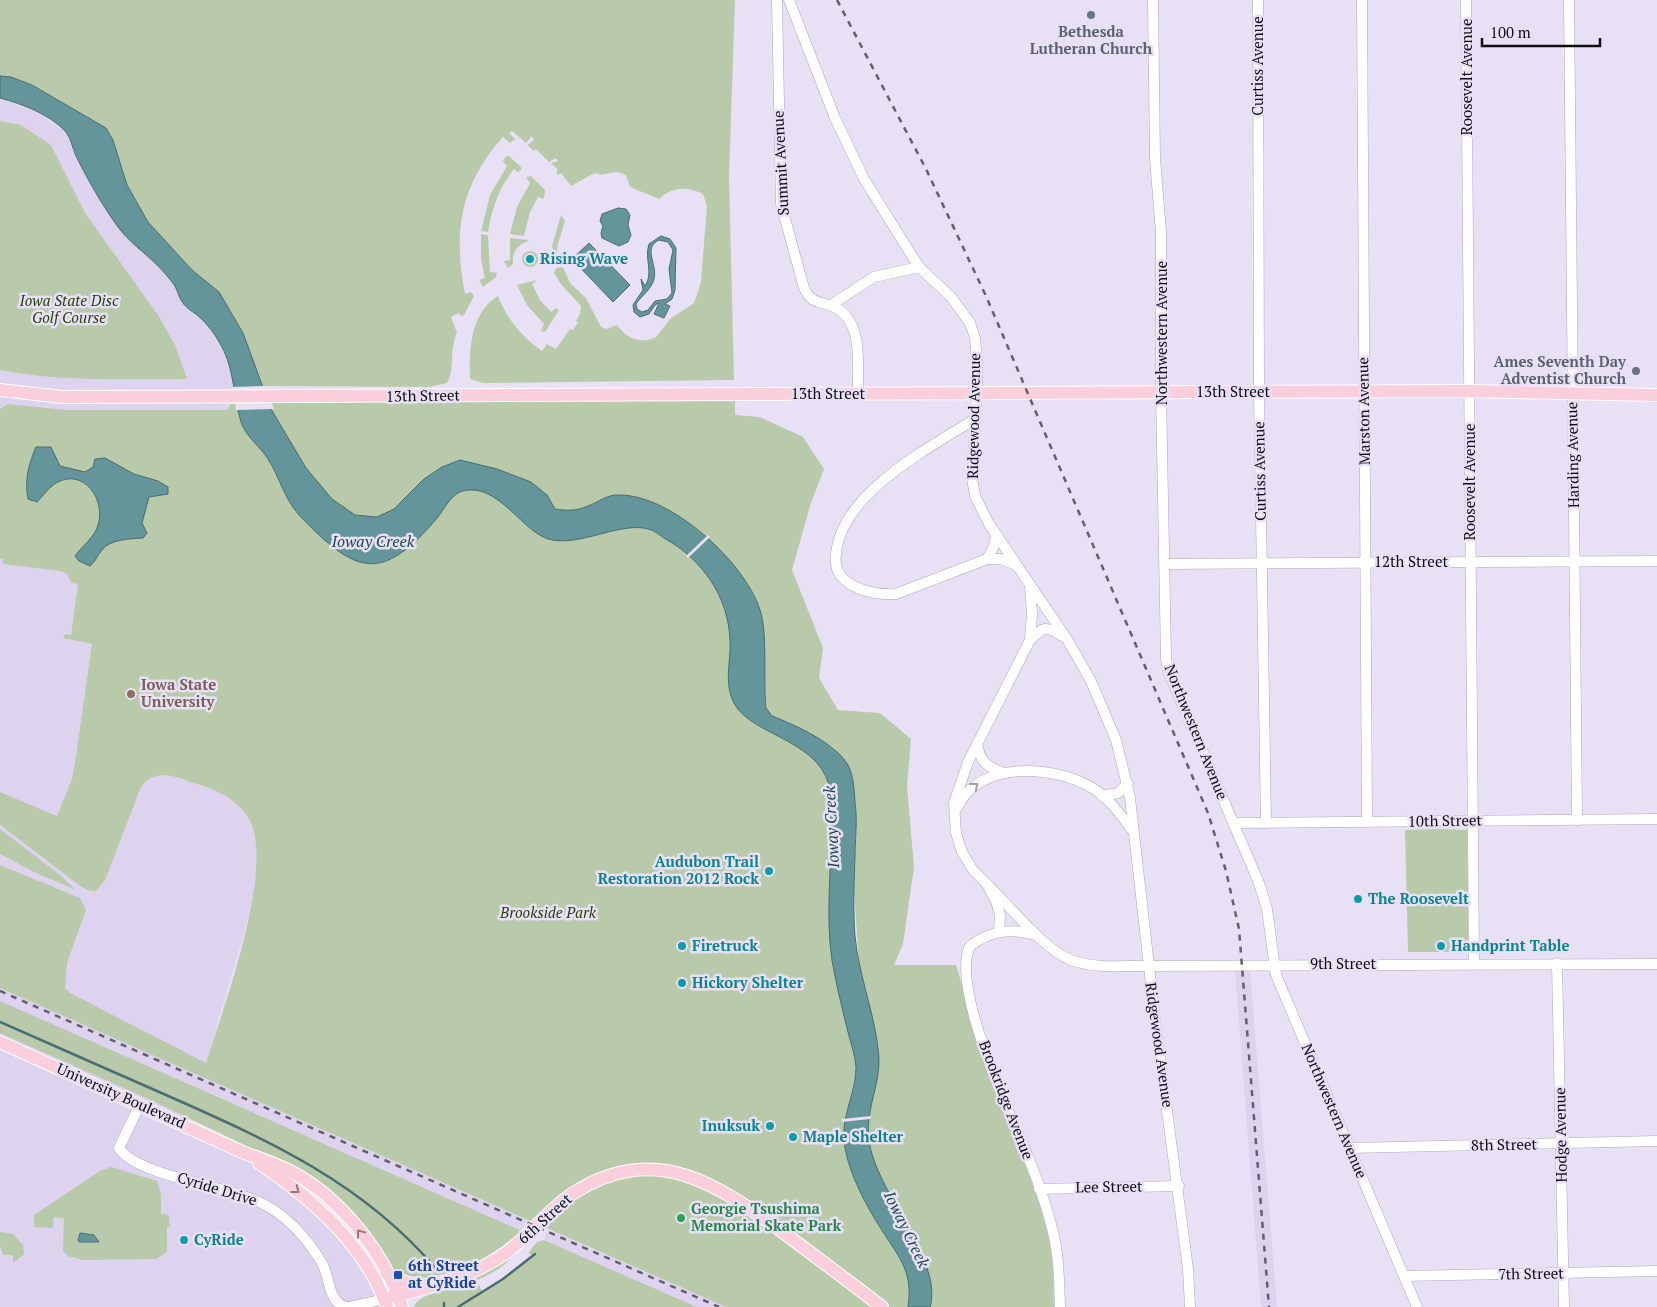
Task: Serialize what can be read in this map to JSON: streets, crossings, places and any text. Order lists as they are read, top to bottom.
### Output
{
  "streets": {
    "main road": ["13th Street", "University Boulevard", "6th Street"],
    "street": [
      "Curtiss Avenue",
      "Roosevelt Avenue",
      "Summit Avenue",
      "Northwestern Avenue",
      "Marston Avenue",
      "Ridgewood Avenue",
      "Harding Avenue",
      "12th Street",
      "10th Street",
      "9th Street",
      "Brookridge Avenue",
      "Hodge Avenue",
      "8th Street",
      "Lee Street",
      "Cyride Drive",
      "7th Street"
    ]
  },
  "crossings": [
    ["Curtiss Avenue", "13th Street"],
    ["Curtiss Avenue", "12th Street"],
    ["Curtiss Avenue", "10th Street"],
    ["Roosevelt Avenue", "13th Street"],
    ["Roosevelt Avenue", "12th Street"],
    ["Roosevelt Avenue", "10th Street"],
    ["Roosevelt Avenue", "9th Street"],
    ["Summit Avenue", "13th Street"],
    ["Northwestern Avenue", "13th Street"],
    ["Northwestern Avenue", "12th Street"],
    ["Northwestern Avenue", "10th Street"],
    ["Northwestern Avenue", "9th Street"],
    ["Northwestern Avenue", "8th Street"],
    ["Northwestern Avenue", "7th Street"],
    ["13th Street", "Marston Avenue"],
    ["13th Street", "Ridgewood Avenue"],
    ["13th Street", "Harding Avenue"],
    ["Marston Avenue", "12th Street"],
    ["Marston Avenue", "10th Street"],
    ["Ridgewood Avenue", "9th Street"],
    ["Ridgewood Avenue", "Lee Street"],
    ["Harding Avenue", "12th Street"],
    ["Harding Avenue", "10th Street"],
    ["9th Street", "Brookridge Avenue"],
    ["9th Street", "Hodge Avenue"],
    ["University Boulevard", "Cyride Drive"],
    ["University Boulevard", "6th Street"],
    ["Brookridge Avenue", "Lee Street"],
    ["Hodge Avenue", "8th Street"],
    ["Hodge Avenue", "7th Street"],
    ["Cyride Drive", "6th Street"]
  ],
  "water": ["Ioway Creek"],
  "parks": ["Iowa State Disc Golf Course", "Brookside Park"],
  "places": {
    "other": [
      "Bethesda Lutheran Church",
      "Rising Wave",
      "Ames Seventh Day Adventist Church",
      "Iowa State University",
      "Audubon Trail Restoration 2012 Rock",
      "The Roosevelt",
      "Firetruck",
      "Handprint Table",
      "Hickory Shelter",
      "Inuksuk",
      "Maple Shelter",
      "Georgie Tsushima Memorial Skate Park",
      "CyRide"
    ],
    "transit": ["6th Street at CyRide"]
  },
  "scale_bar": "100 m"
}
